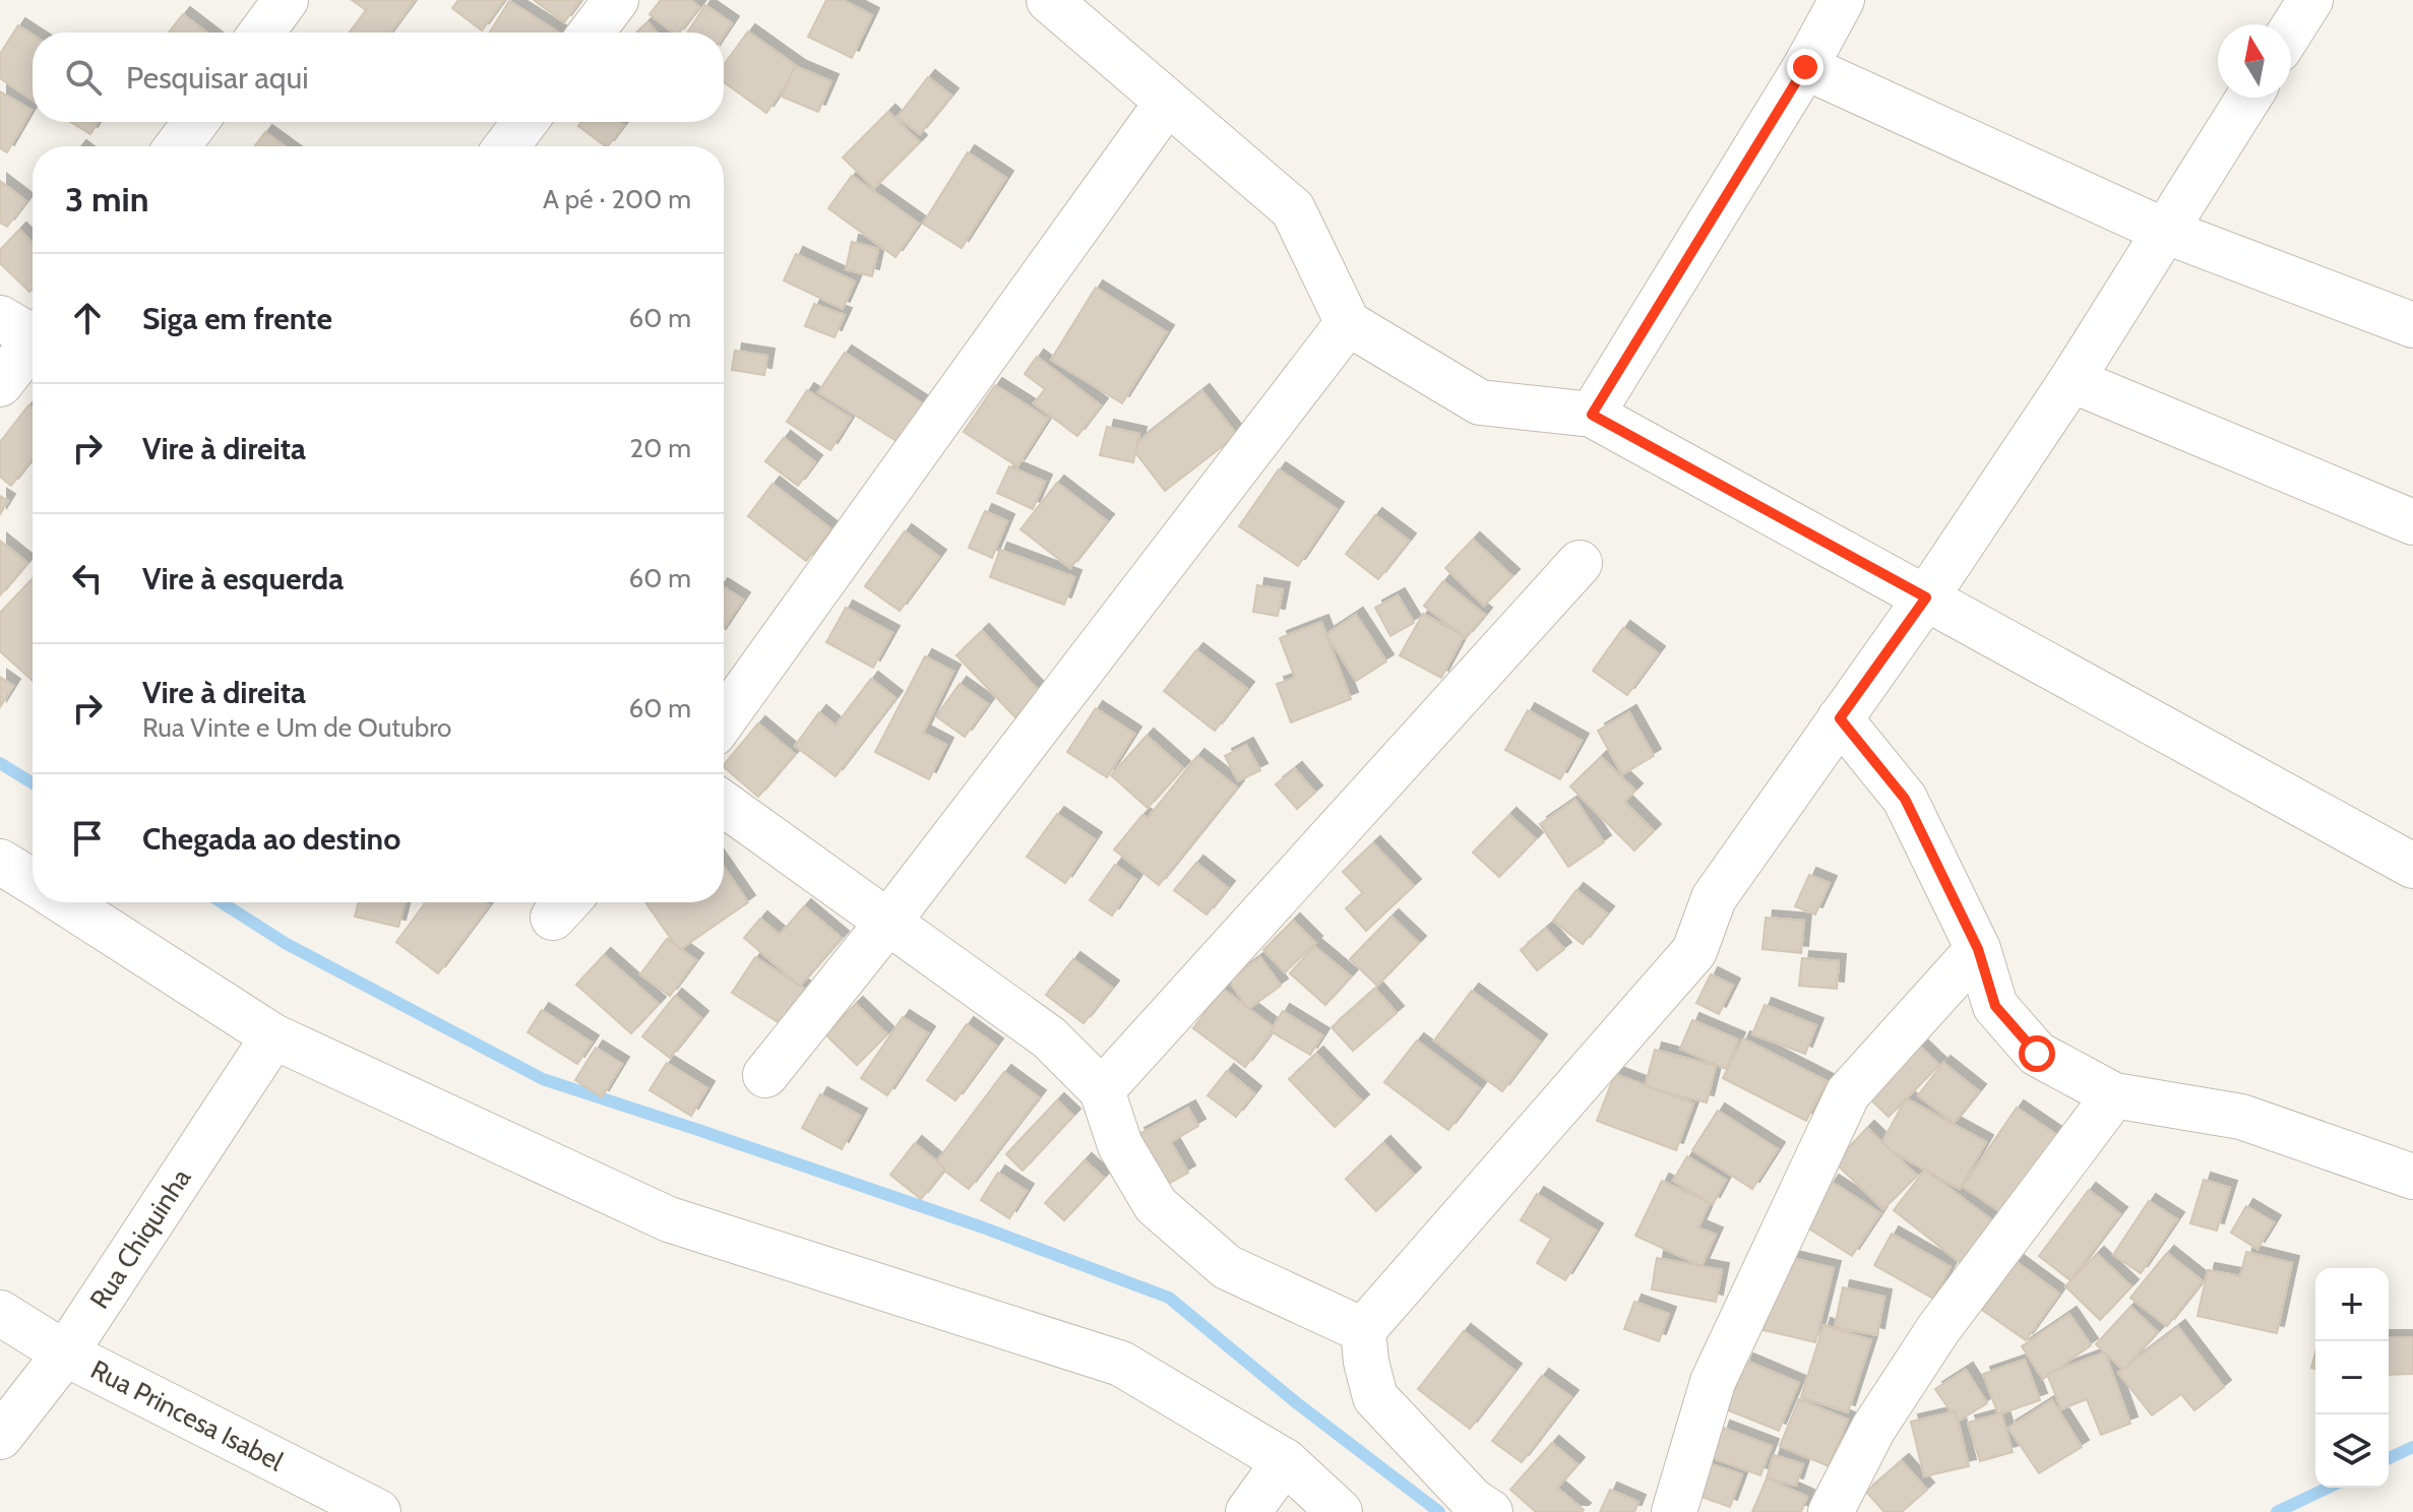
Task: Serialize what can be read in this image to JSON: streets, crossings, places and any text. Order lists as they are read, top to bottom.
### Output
{
  "streets": {
    "street": ["Rua Chiquinha", "Rua Princesa Isabel"]
  },
  "crossings": [
    ["Rua Chiquinha", "Rua Princesa Isabel"]
  ],
  "north": "top",
  "page": {
    "search": "Pesquisar aqui",
    "heading": ["3 min", "A pé · 200 m"],
    "list": [
      ["Siga em frente", "60 m"],
      ["Vire à direita", "20 m"],
      ["Vire à esquerda", "60 m"],
      ["Vire à direita", "Rua Vinte e Um de Outubro", "60 m"],
      "Chegada ao destino"
    ],
    "map_buttons": ["+", "−"]
  }
}
